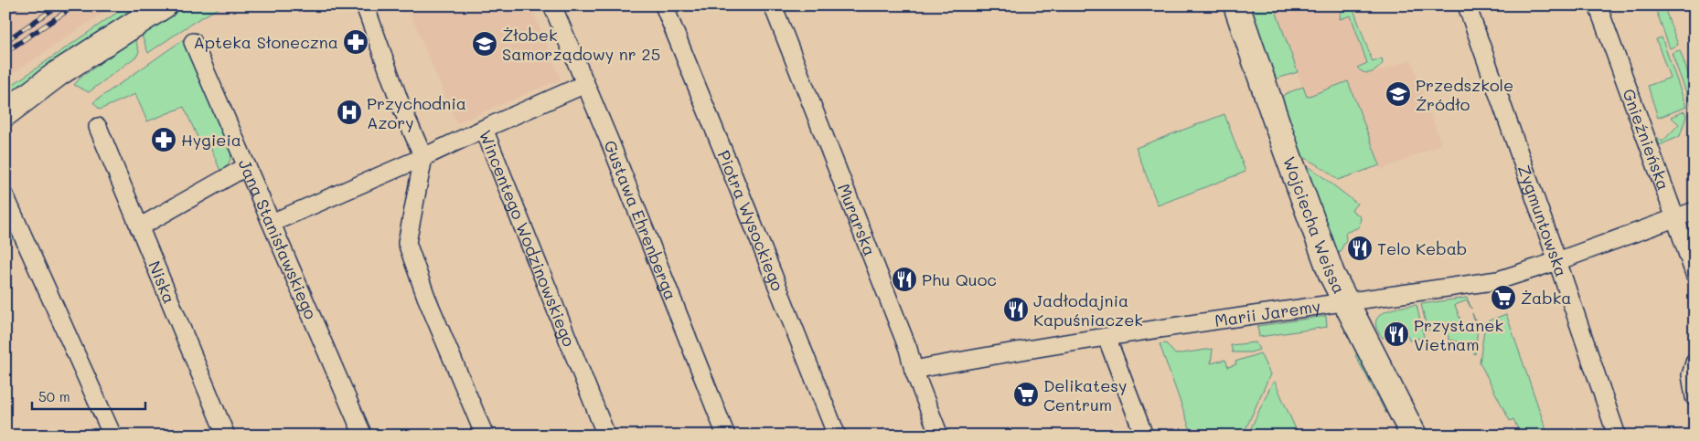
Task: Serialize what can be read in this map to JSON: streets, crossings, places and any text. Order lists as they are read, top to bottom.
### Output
{
  "streets": {
    "street": [
      "Gnieźnieńska",
      "Gustawa Ehrenberga",
      "Piotra Wysockiego",
      "Murarska",
      "Zygmuntowska",
      "Wojciecha Weissa",
      "Jana Stanisławskiego",
      "Wincentego Wodzinowskiego",
      "Niska",
      "Marii Jaremy"
    ]
  },
  "crossings": [
    ["Gnieźnieńska", "Marii Jaremy"],
    ["Murarska", "Marii Jaremy"],
    ["Zygmuntowska", "Marii Jaremy"],
    ["Wojciecha Weissa", "Marii Jaremy"],
    ["Jana Stanisławskiego", "Wincentego Wodzinowskiego"]
  ],
  "places": {
    "pharmacy": ["Apteka Słoneczna", "Hygieia"],
    "school or university": ["Żłobek Samorządowy nr 25", "Przedszkole Źródło"],
    "hospital": ["Przychodnia Azory"],
    "restaurant": [
      "Telo Kebab",
      "Phu Quoc",
      "Jadłodajnia Kapuśniaczek",
      "Przystanek Vietnam"
    ],
    "supermarket": ["Żabka", "Delikatesy Centrum"]
  },
  "scale_bar": "50 m"
}
